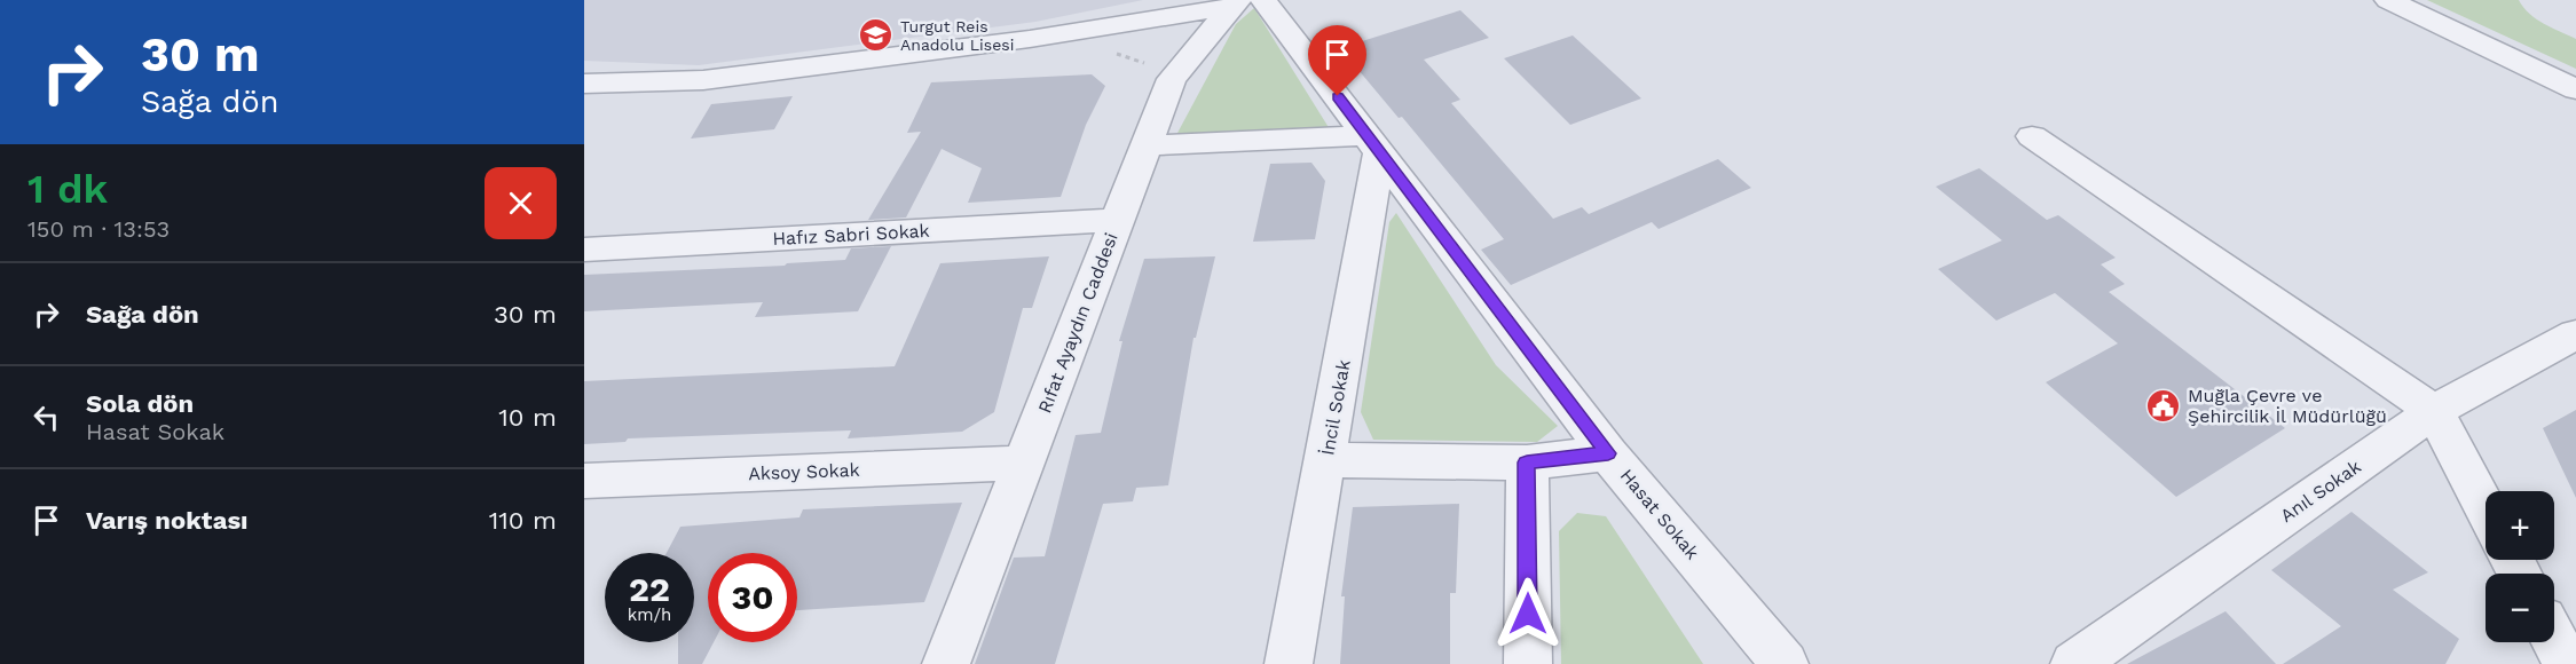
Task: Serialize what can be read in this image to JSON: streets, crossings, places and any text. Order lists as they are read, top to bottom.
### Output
{
  "streets": {
    "street": [
      "Hafız Sabri Sokak",
      "Rıfat Ayaydın Caddesi",
      "İncil Sokak",
      "Aksoy Sokak",
      "Anıl Sokak",
      "Hasat Sokak"
    ]
  },
  "crossings": [
    ["Hafız Sabri Sokak", "Rıfat Ayaydın Caddesi"],
    ["Rıfat Ayaydın Caddesi", "Aksoy Sokak"],
    ["Rıfat Ayaydın Caddesi", "Hasat Sokak"],
    ["İncil Sokak", "Hasat Sokak"]
  ],
  "places": {
    "school or university": ["Turgut Reis Anadolu Lisesi"],
    "public building": ["Muğla Çevre ve Şehircilik İl Müdürlüğü"]
  },
  "page": {
    "turn": ["30 m", "Sağa dön"],
    "heading": ["1 dk", "150 m · 13:53"],
    "list": [
      {
        "name": "Sağa dön",
        "value": "30 m"
      },
      {
        "name": "Sola dön",
        "note": "Hasat Sokak",
        "value": "10 m"
      },
      {
        "name": "Varış noktası",
        "value": "110 m"
      }
    ],
    "map_buttons": ["+", "−"],
    "speed": "22 km/h",
    "limit": "30"
  }
}
